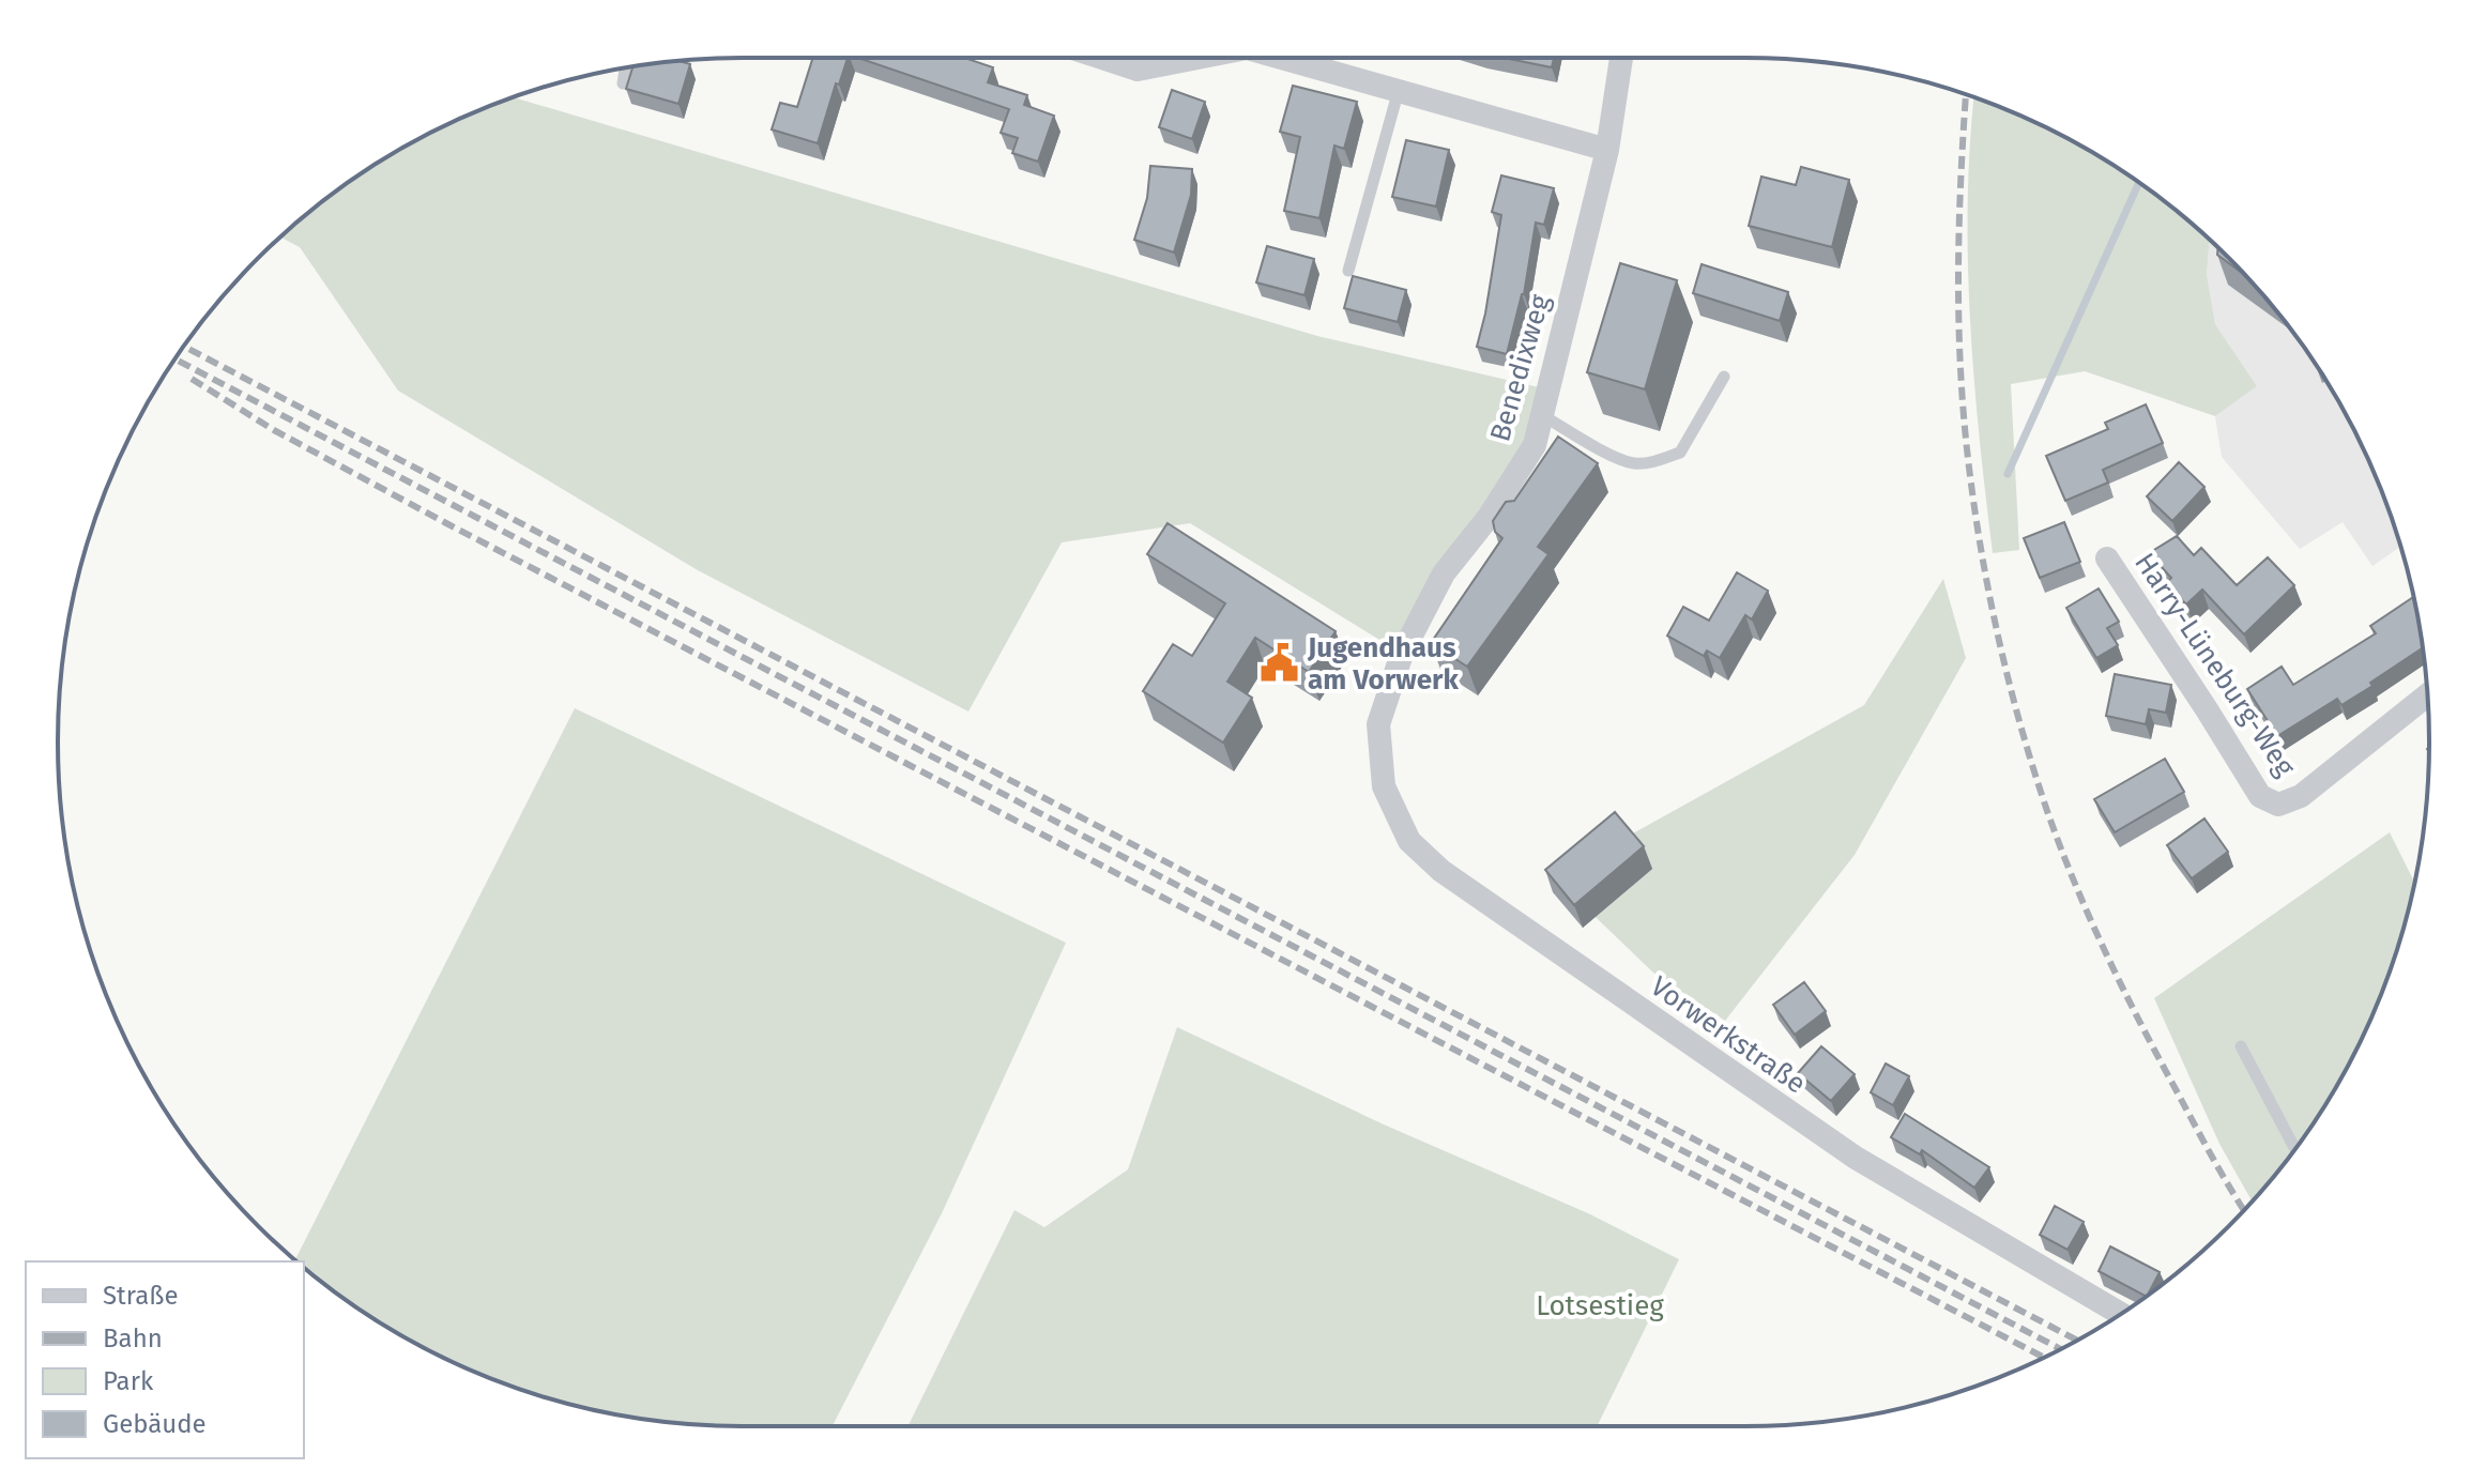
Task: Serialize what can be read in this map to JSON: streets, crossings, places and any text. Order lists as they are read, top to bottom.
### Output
{
  "streets": {
    "street": ["Benedixweg", "Harry-Lüneburg-Weg", "Vorwerkstraße"]
  },
  "crossings": [
    ["Benedixweg", "Vorwerkstraße"]
  ],
  "parks": ["Lotsestieg"],
  "places": {
    "public building": ["Jugendhaus am Vorwerk"]
  },
  "legend": [
    "Straße",
    "Bahn",
    "Park",
    "Gebäude"
  ]
}
